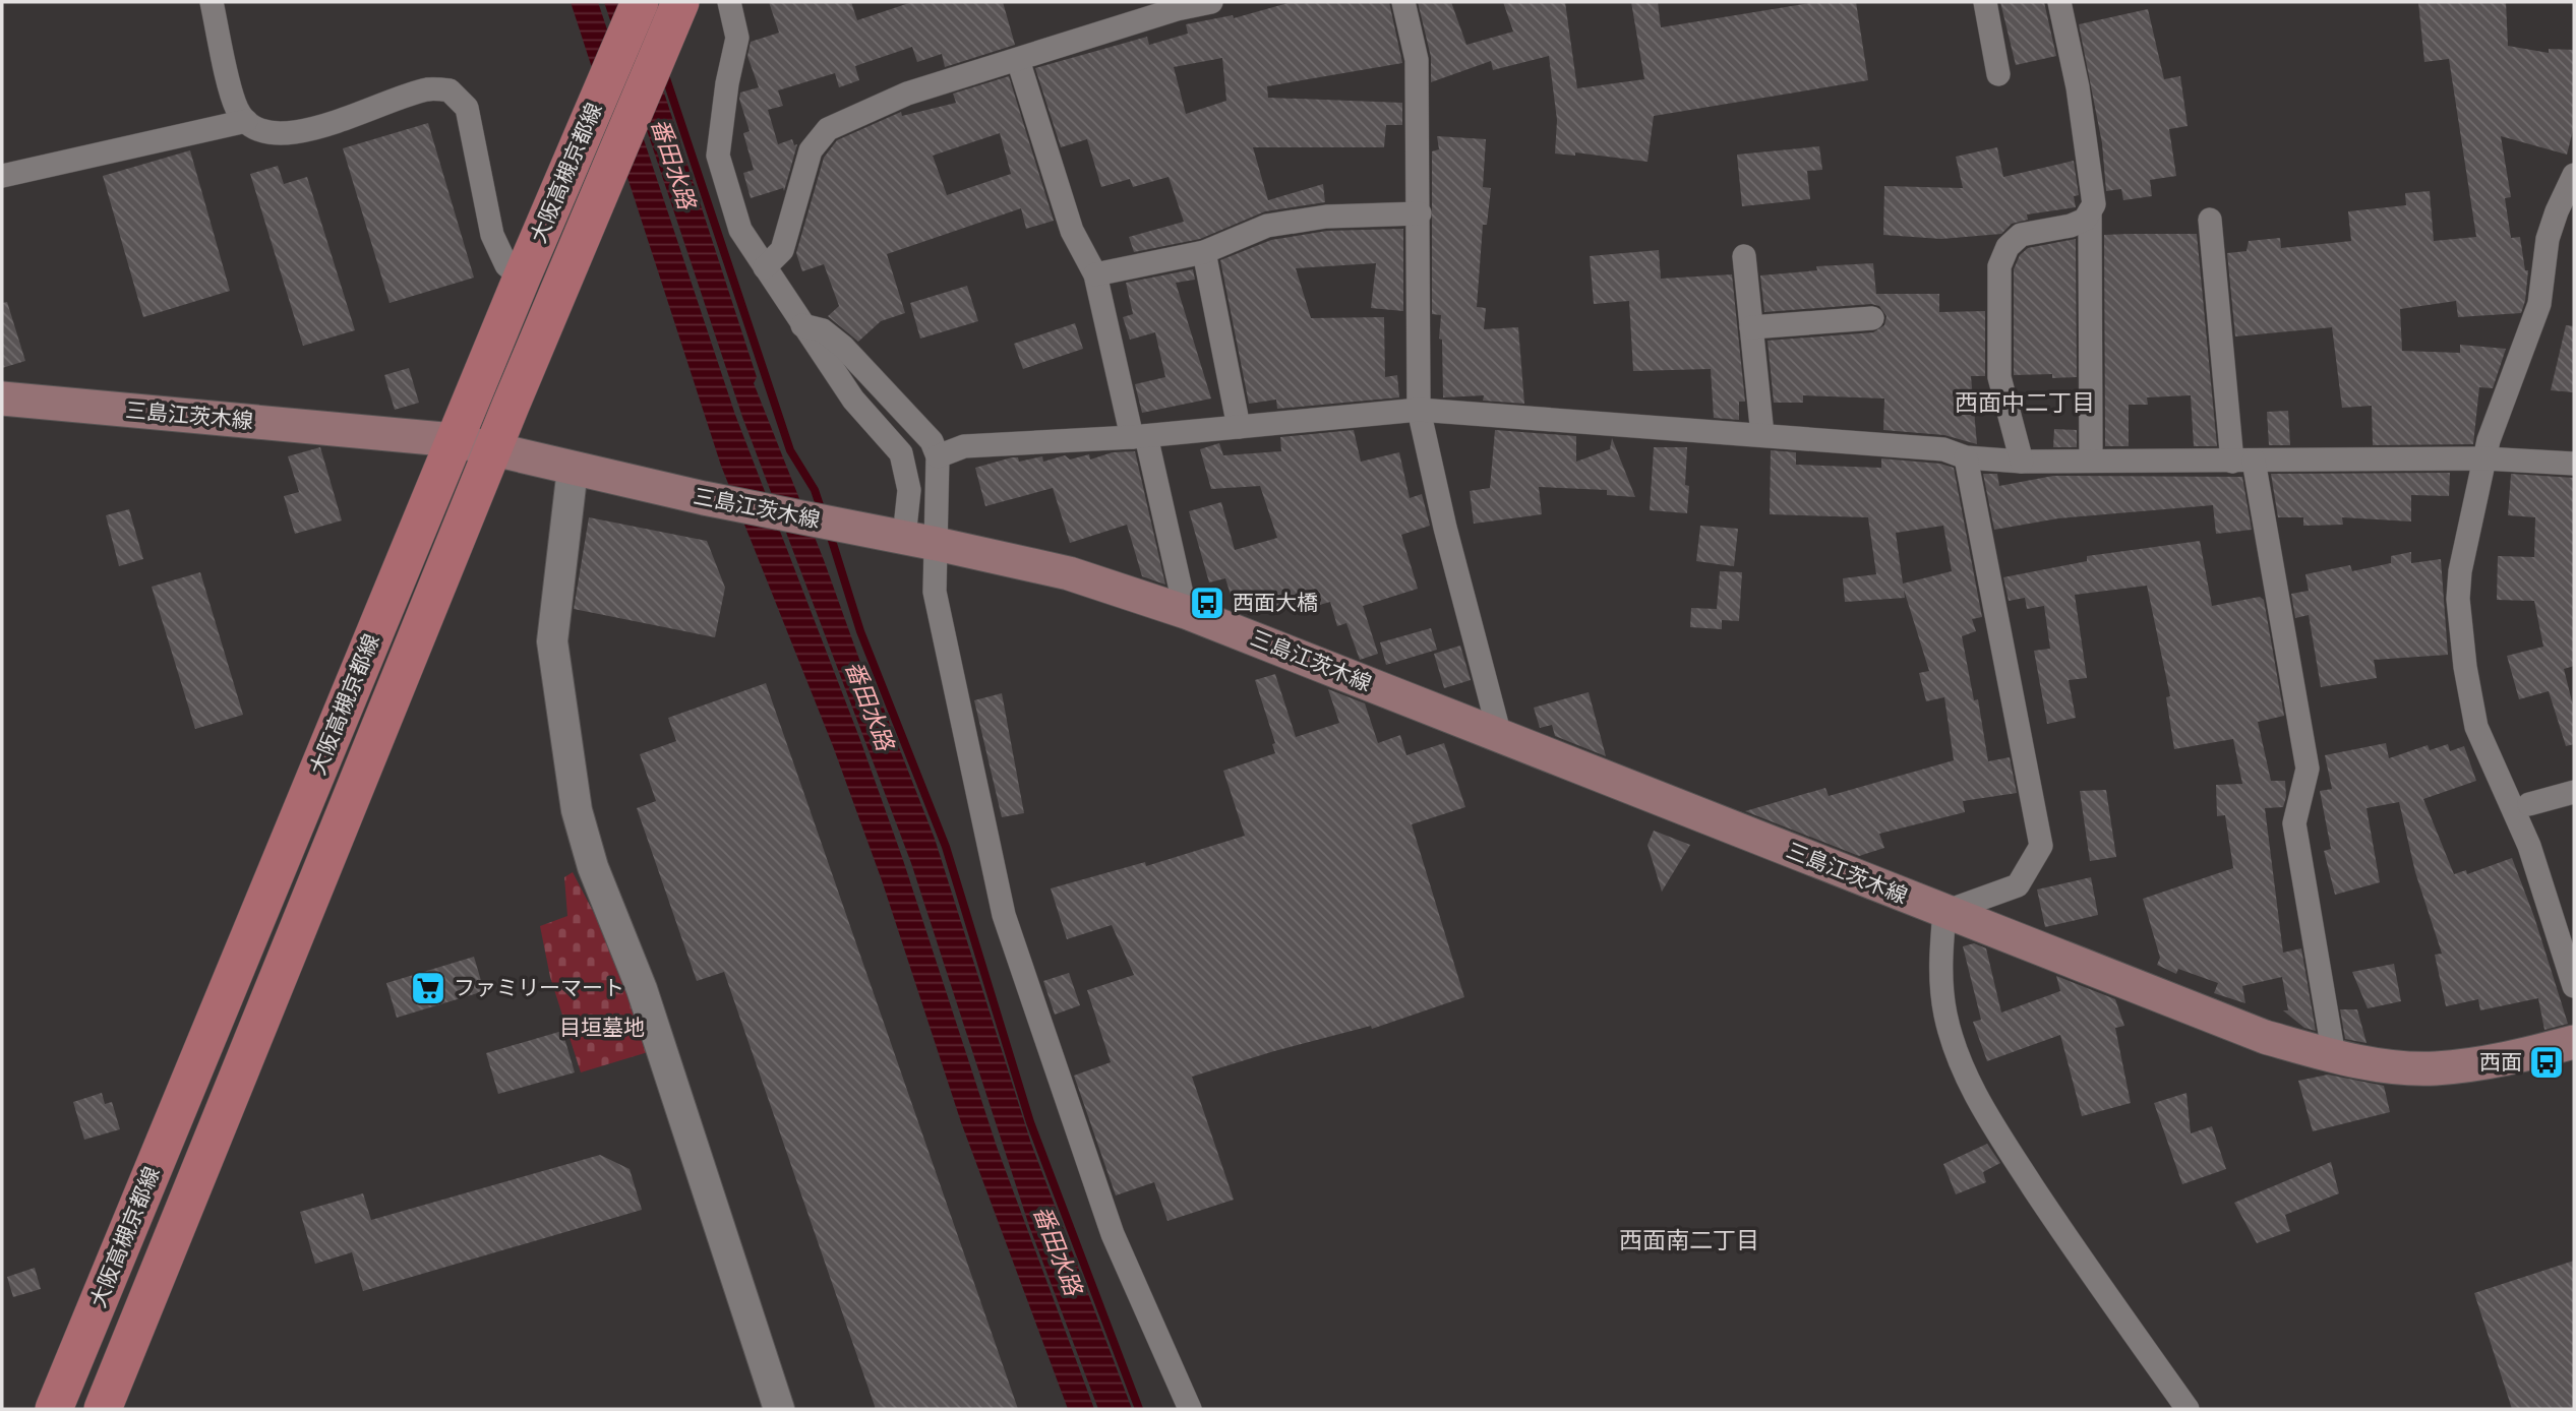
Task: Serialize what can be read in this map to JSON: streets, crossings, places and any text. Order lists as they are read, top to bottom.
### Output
{
  "streets": {
    "main road": ["大阪高槻京都線", "三島江茨木線"]
  },
  "crossings": [
    ["大阪高槻京都線", "三島江茨木線"]
  ],
  "districts": ["西面中二丁目", "西面南二丁目"],
  "water": ["番田水路"],
  "parks": ["目垣墓地"],
  "places": {
    "bus stop": ["西面大橋", "西面"],
    "supermarket": ["ファミリーマート"]
  }
}
